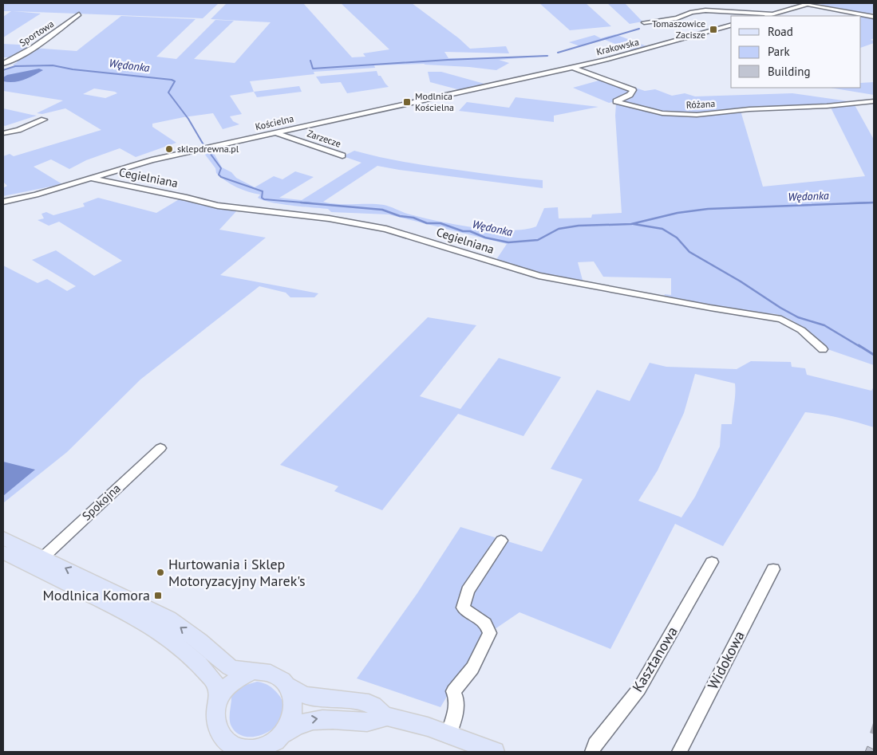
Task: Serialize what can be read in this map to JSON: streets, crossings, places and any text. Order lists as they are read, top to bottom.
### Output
{
  "streets": {
    "street": [
      "Sportowa",
      "Krakowska",
      "Różana",
      "Kościelna",
      "Zarzecze",
      "Cegielniana",
      "Spokojna",
      "Kasztanowa",
      "Widokowa"
    ]
  },
  "crossings": [
    ["Krakowska", "Różana"],
    ["Krakowska", "Kościelna"],
    ["Kościelna", "Zarzecze"],
    ["Kościelna", "Cegielniana"]
  ],
  "water": ["Wędonka"],
  "places": {
    "transit": ["Tomaszowice Zacisze", "Modlnica Kościelna", "Modlnica Komora"],
    "other": ["sklepdrewna.pl", "Hurtowania i Sklep Motoryzacyjny Marek's"]
  },
  "legend": ["Road", "Park", "Building"]
}
